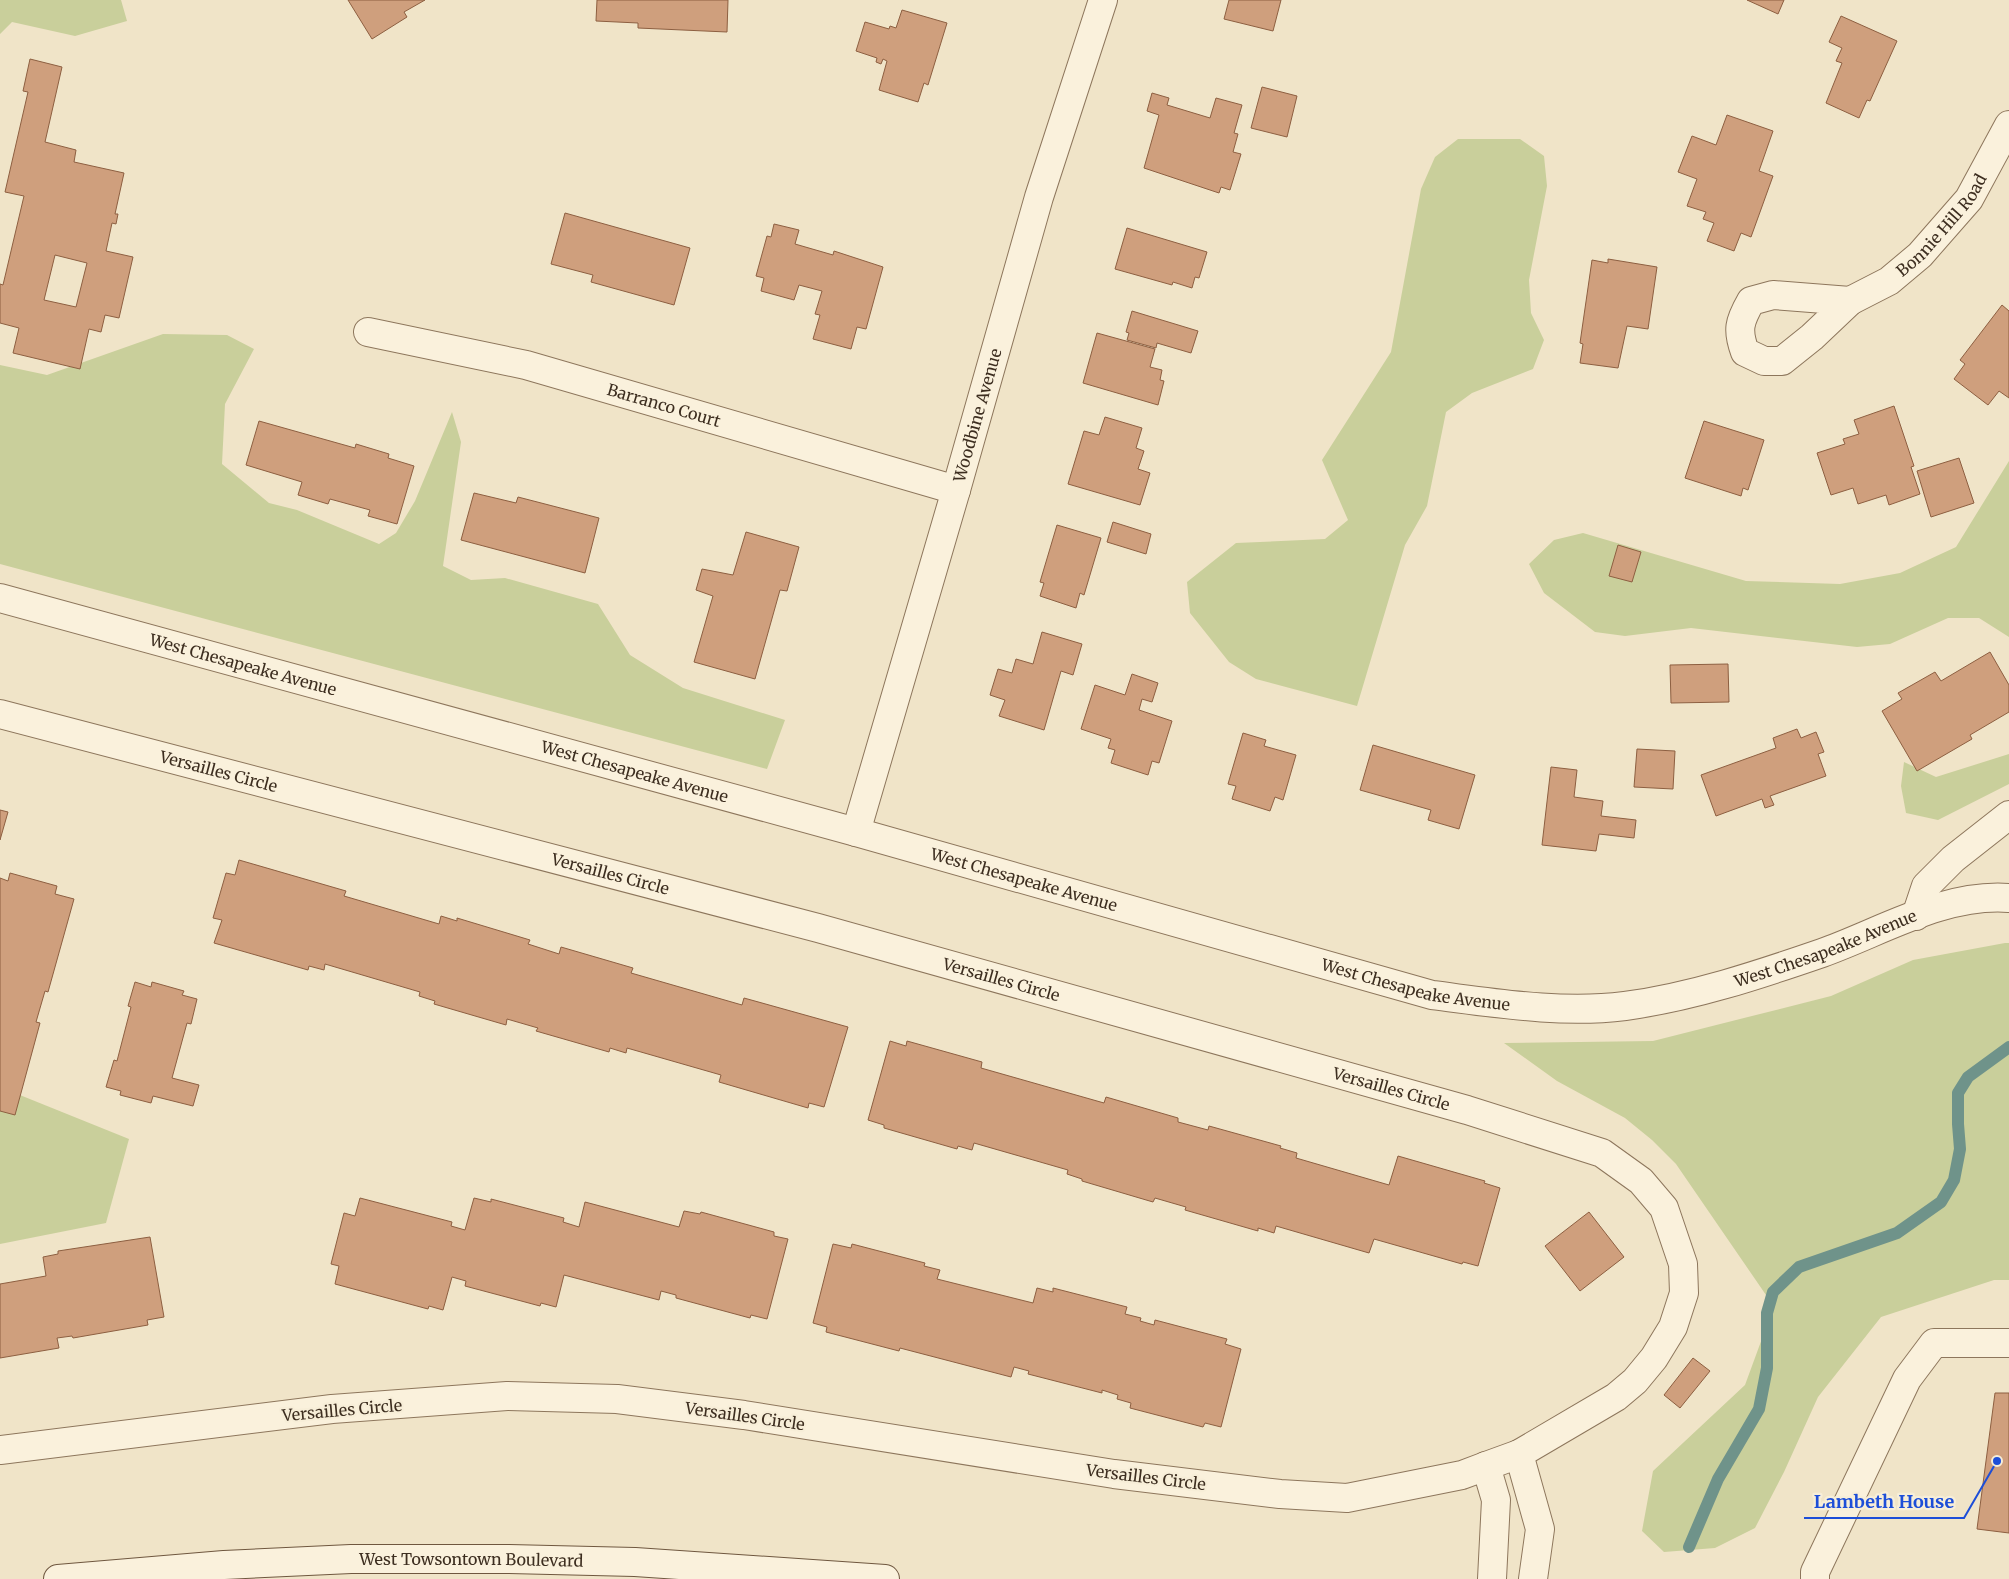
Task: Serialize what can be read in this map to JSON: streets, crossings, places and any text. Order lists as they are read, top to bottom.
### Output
{
  "streets": {
    "street": [
      "Bonnie Hill Road",
      "Barranco Court",
      "Woodbine Avenue",
      "West Chesapeake Avenue",
      "Versailles Circle",
      "West Towsontown Boulevard"
    ]
  },
  "crossings": [
    ["Barranco Court", "Woodbine Avenue"],
    ["Woodbine Avenue", "West Chesapeake Avenue"]
  ],
  "places": ["Lambeth House"]
}
